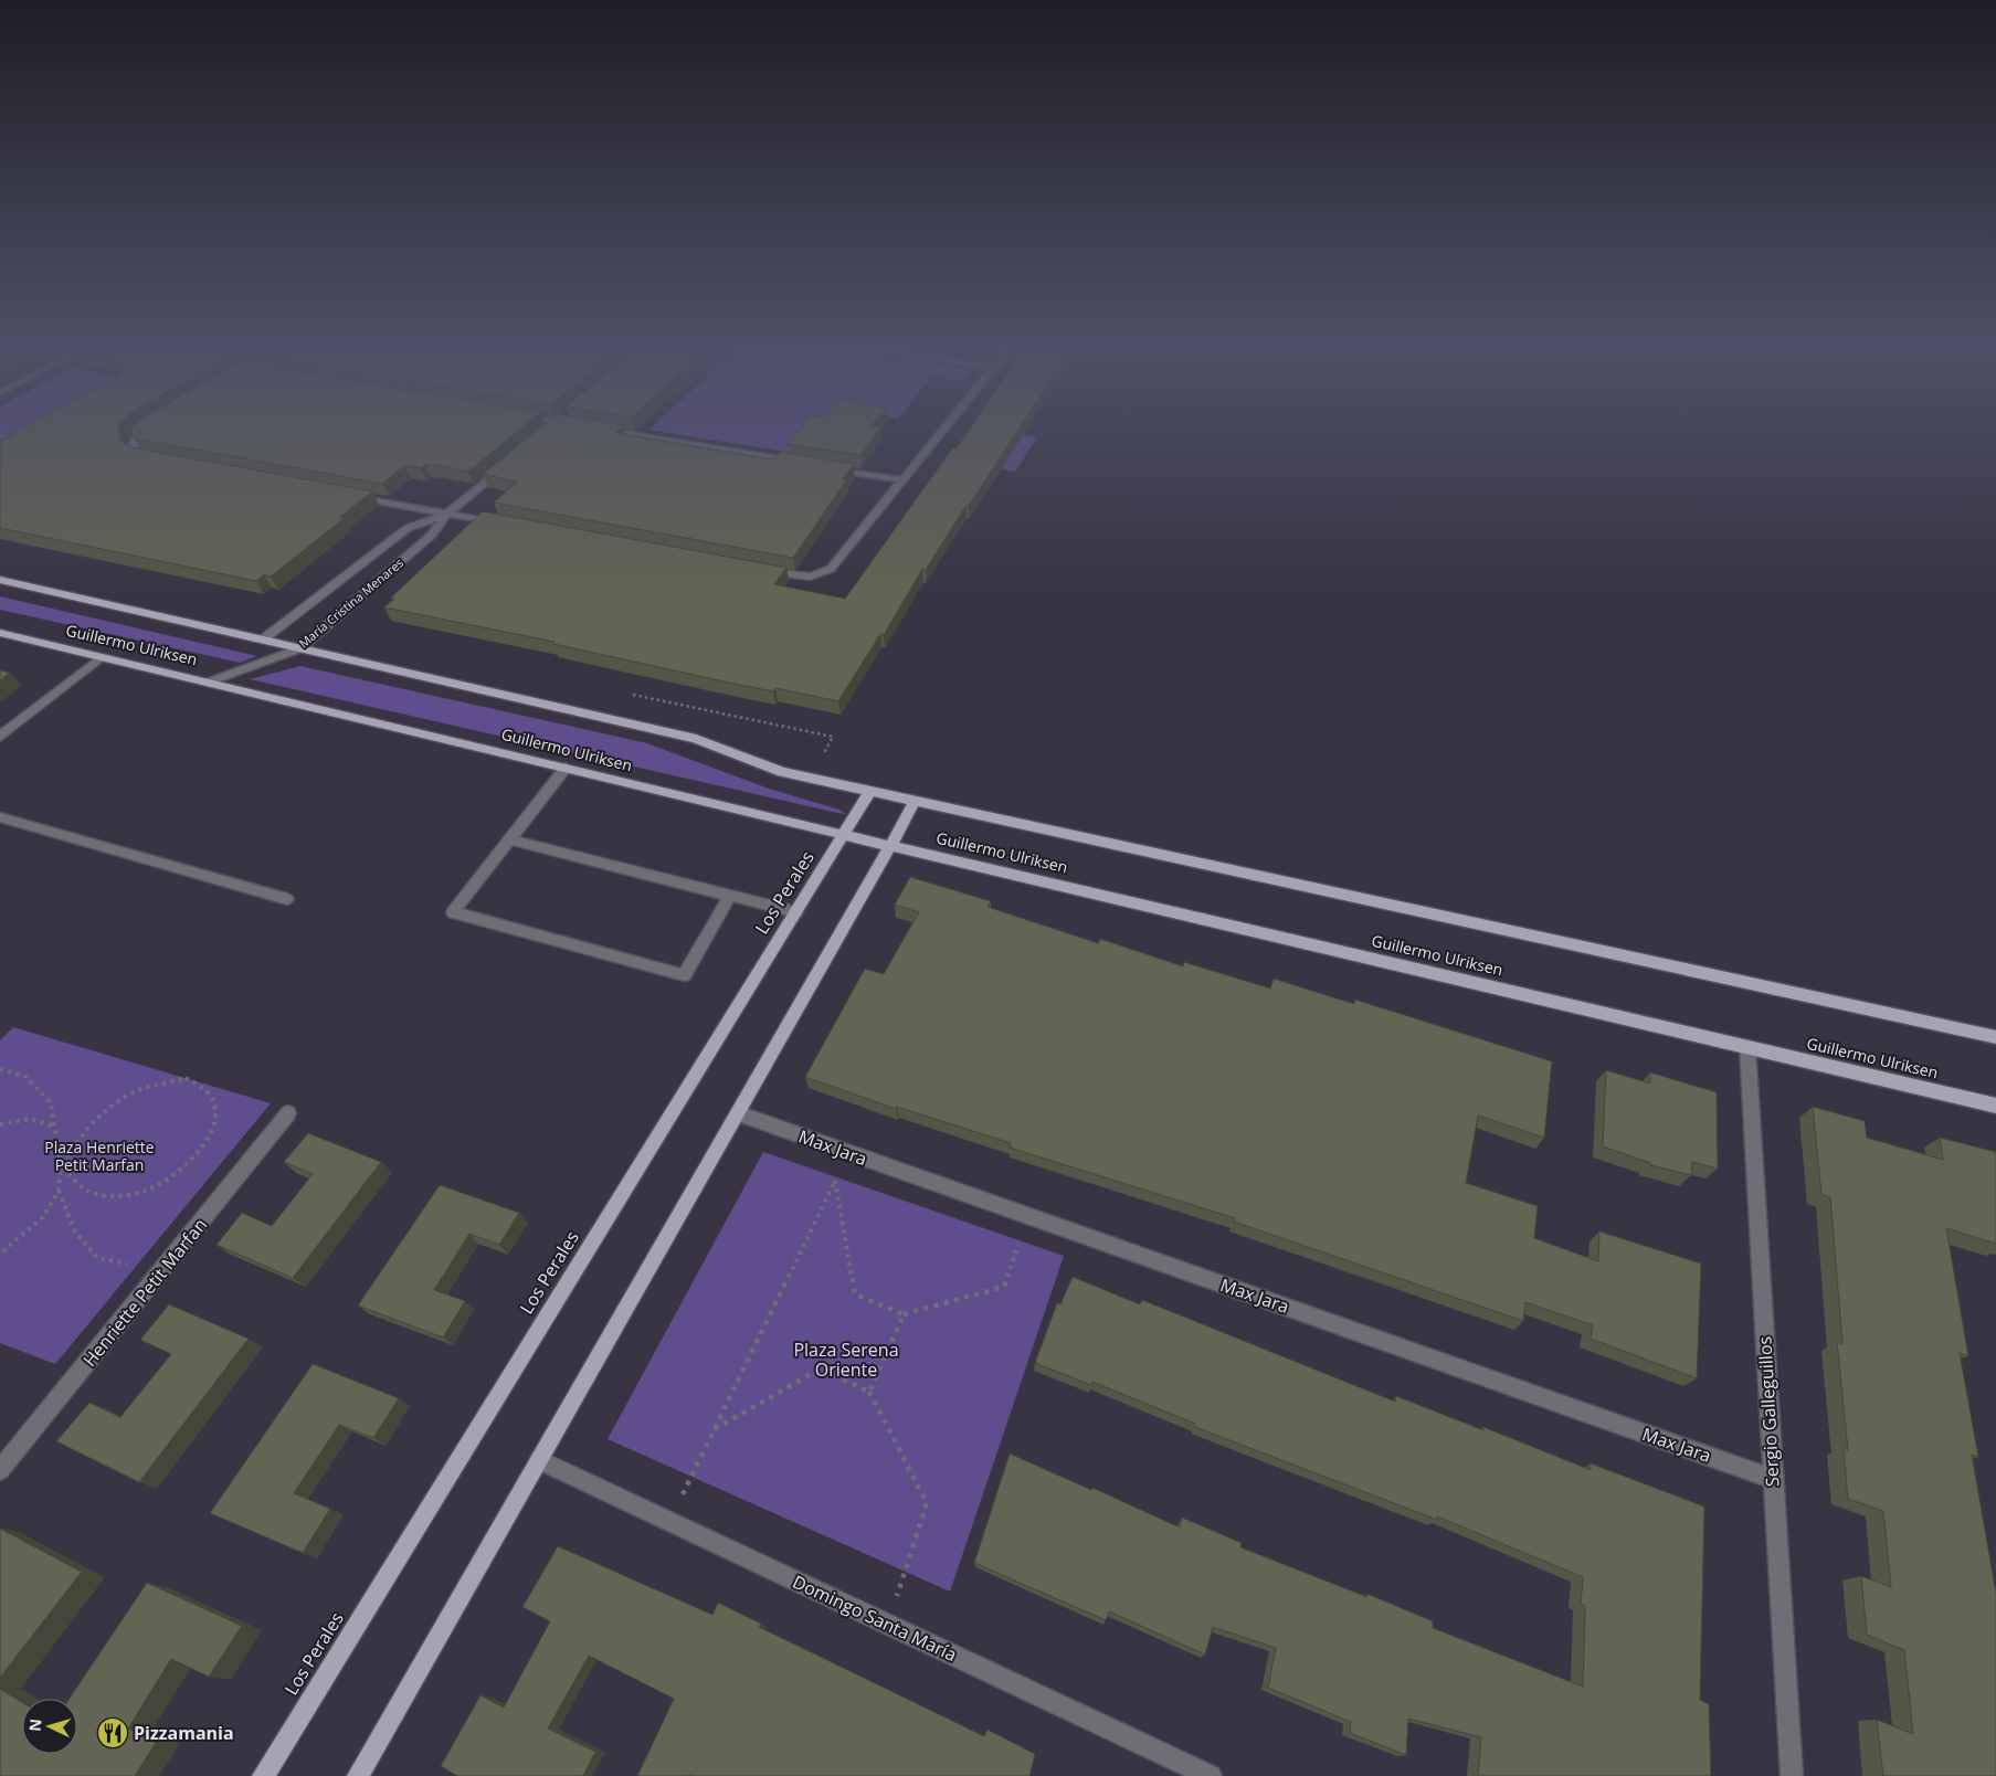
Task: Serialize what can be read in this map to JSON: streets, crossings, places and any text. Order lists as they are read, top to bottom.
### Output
{
  "streets": {
    "main road": ["Guillermo Ulriksen", "Los Perales"],
    "street": [
      "María Cristina Menares",
      "Max Jara",
      "Henriette Petit Marfan",
      "Sergio Galleguillos",
      "Domingo Santa María"
    ]
  },
  "crossings": [
    ["María Cristina Menares", "Guillermo Ulriksen"],
    ["Guillermo Ulriksen", "Los Perales"],
    ["Guillermo Ulriksen", "Sergio Galleguillos"],
    ["Max Jara", "Sergio Galleguillos"]
  ],
  "parks": ["Plaza Henriette Petit Marfan", "Plaza Serena Oriente"],
  "places": {
    "restaurant": ["Pizzamania"]
  },
  "north": "left"
}
